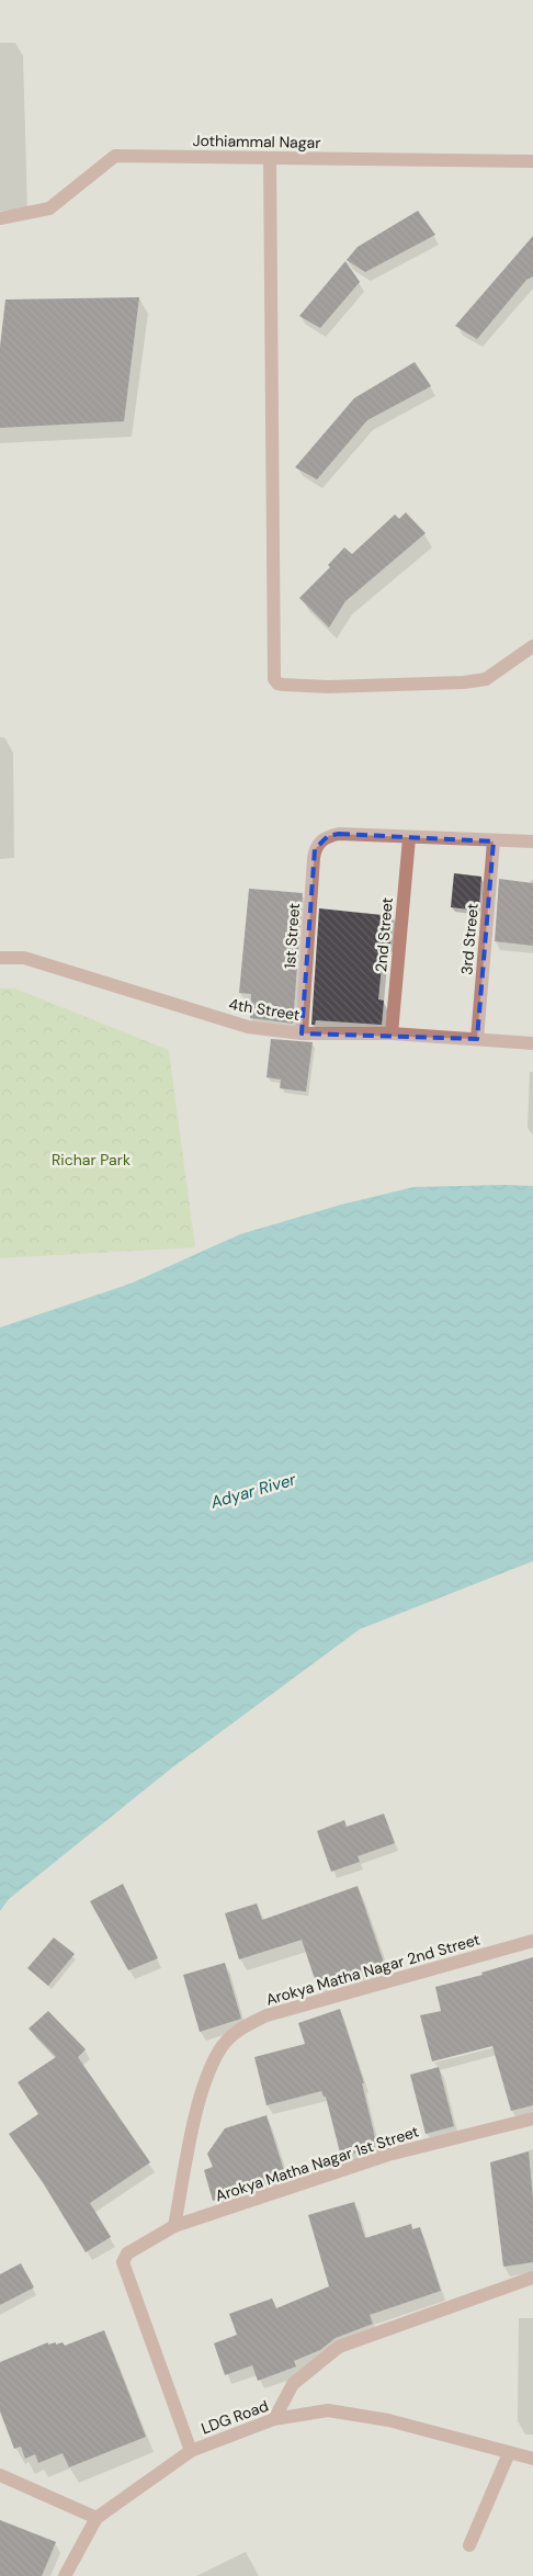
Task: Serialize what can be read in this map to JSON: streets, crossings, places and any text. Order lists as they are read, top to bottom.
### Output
{
  "streets": {
    "street": [
      "Jothiammal Nagar",
      "2nd Street",
      "1st Street",
      "3rd Street",
      "4th Street",
      "Arokya Matha Nagar 2nd Street",
      "Arokya Matha Nagar 1st Street",
      "LDG Road"
    ]
  },
  "crossings": [
    ["2nd Street", "1st Street"],
    ["2nd Street", "4th Street"],
    ["1st Street", "4th Street"],
    ["3rd Street", "4th Street"],
    ["Arokya Matha Nagar 2nd Street", "Arokya Matha Nagar 1st Street"]
  ],
  "water": ["Adyar River"],
  "parks": ["Richar Park"]
}
